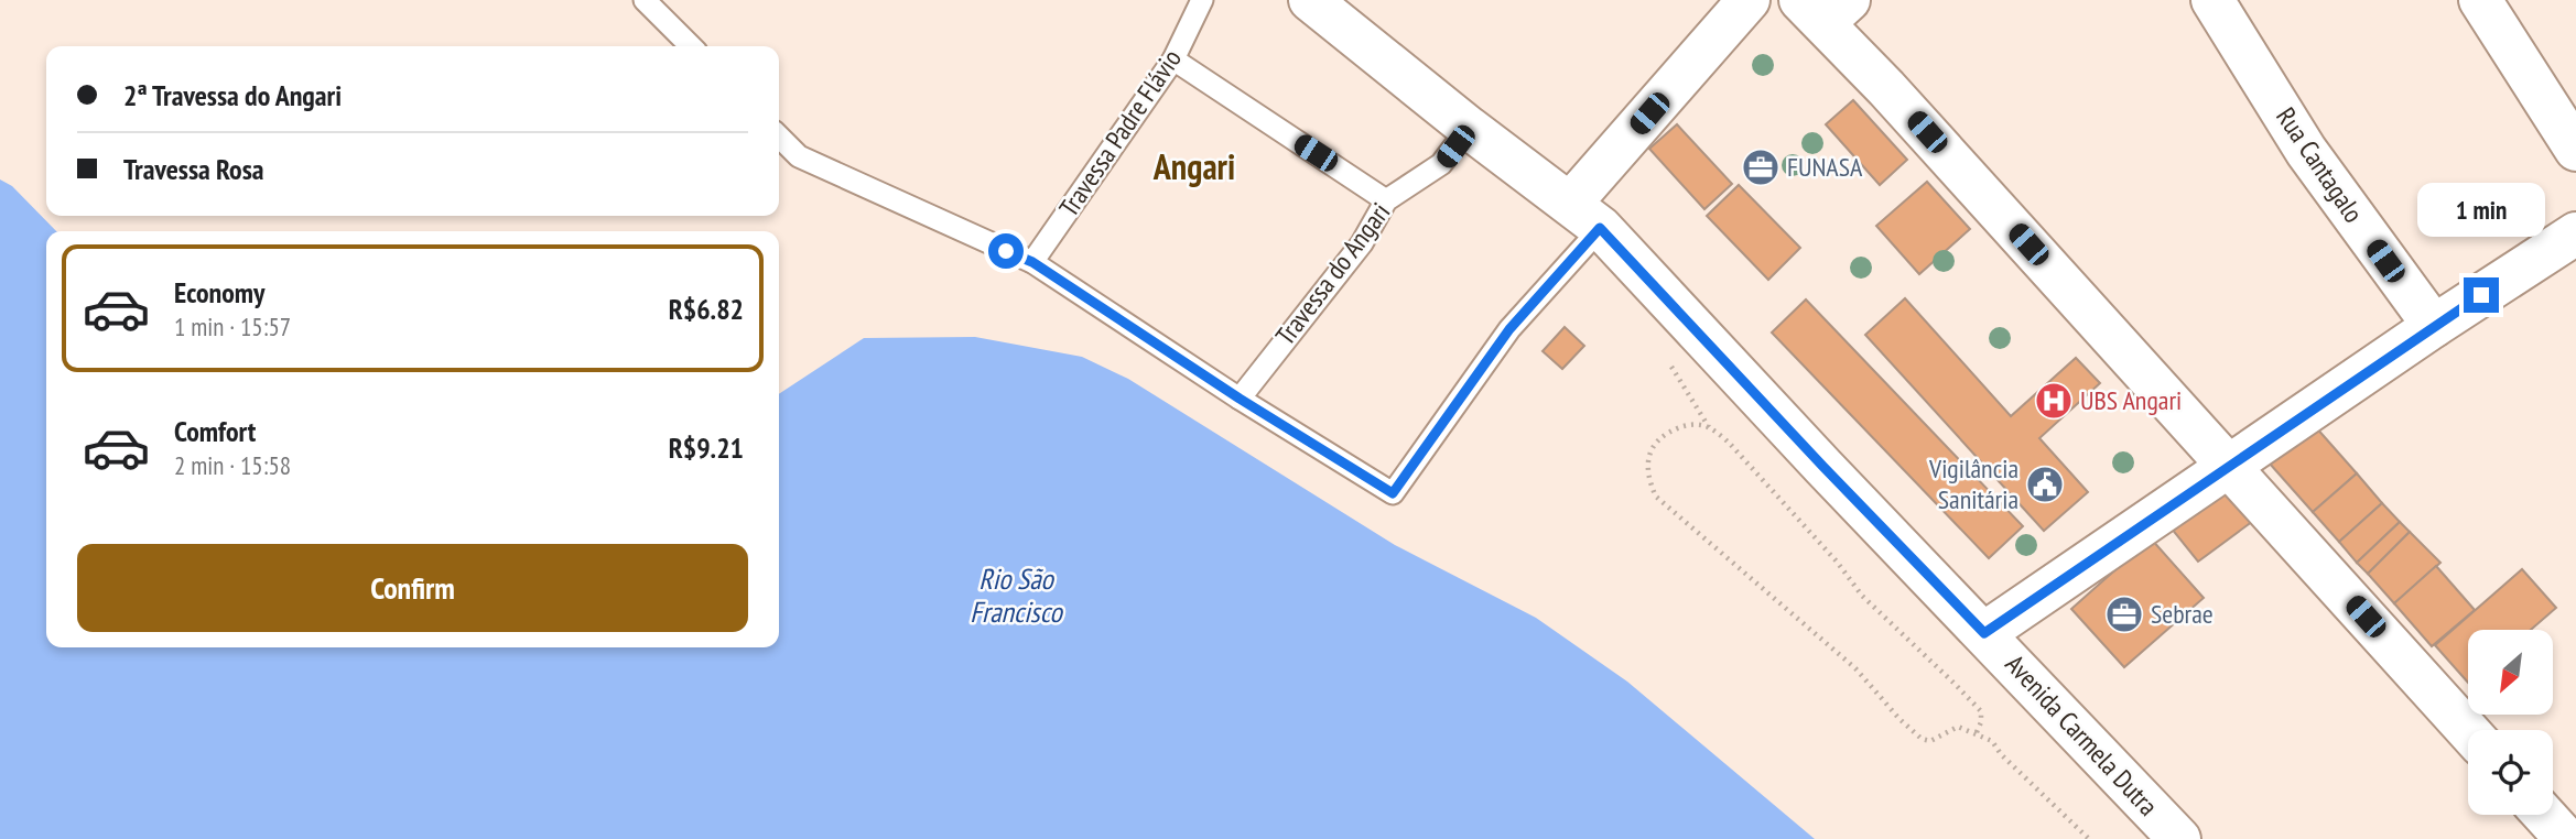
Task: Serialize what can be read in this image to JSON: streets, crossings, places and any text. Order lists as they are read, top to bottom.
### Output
{
  "streets": {
    "street": ["Rua Cantagalo", "Avenida Carmela Dutra"],
    "lane": ["Travessa Padre Flávio", "Travessa do Angari"]
  },
  "crossings": [
    ["Travessa do Angari", "Avenida Carmela Dutra"]
  ],
  "districts": ["Angari"],
  "water": ["Rio São Francisco"],
  "places": {
    "office": ["FUNASA", "Sebrae"],
    "hospital": ["UBS Angari"],
    "public building": ["Vigilância Sanitária"]
  },
  "north": "bottom left",
  "page": {
    "banner": ["2ª Travessa do Angari", "Travessa Rosa"],
    "bubble": "1 min",
    "list": [
      {
        "name": "Economy",
        "note": "1 min · 15:57",
        "value": "R$6.82"
      },
      {
        "name": "Comfort",
        "note": "2 min · 15:58",
        "value": "R$9.21"
      }
    ],
    "buttons": "Confirm"
  }
}
